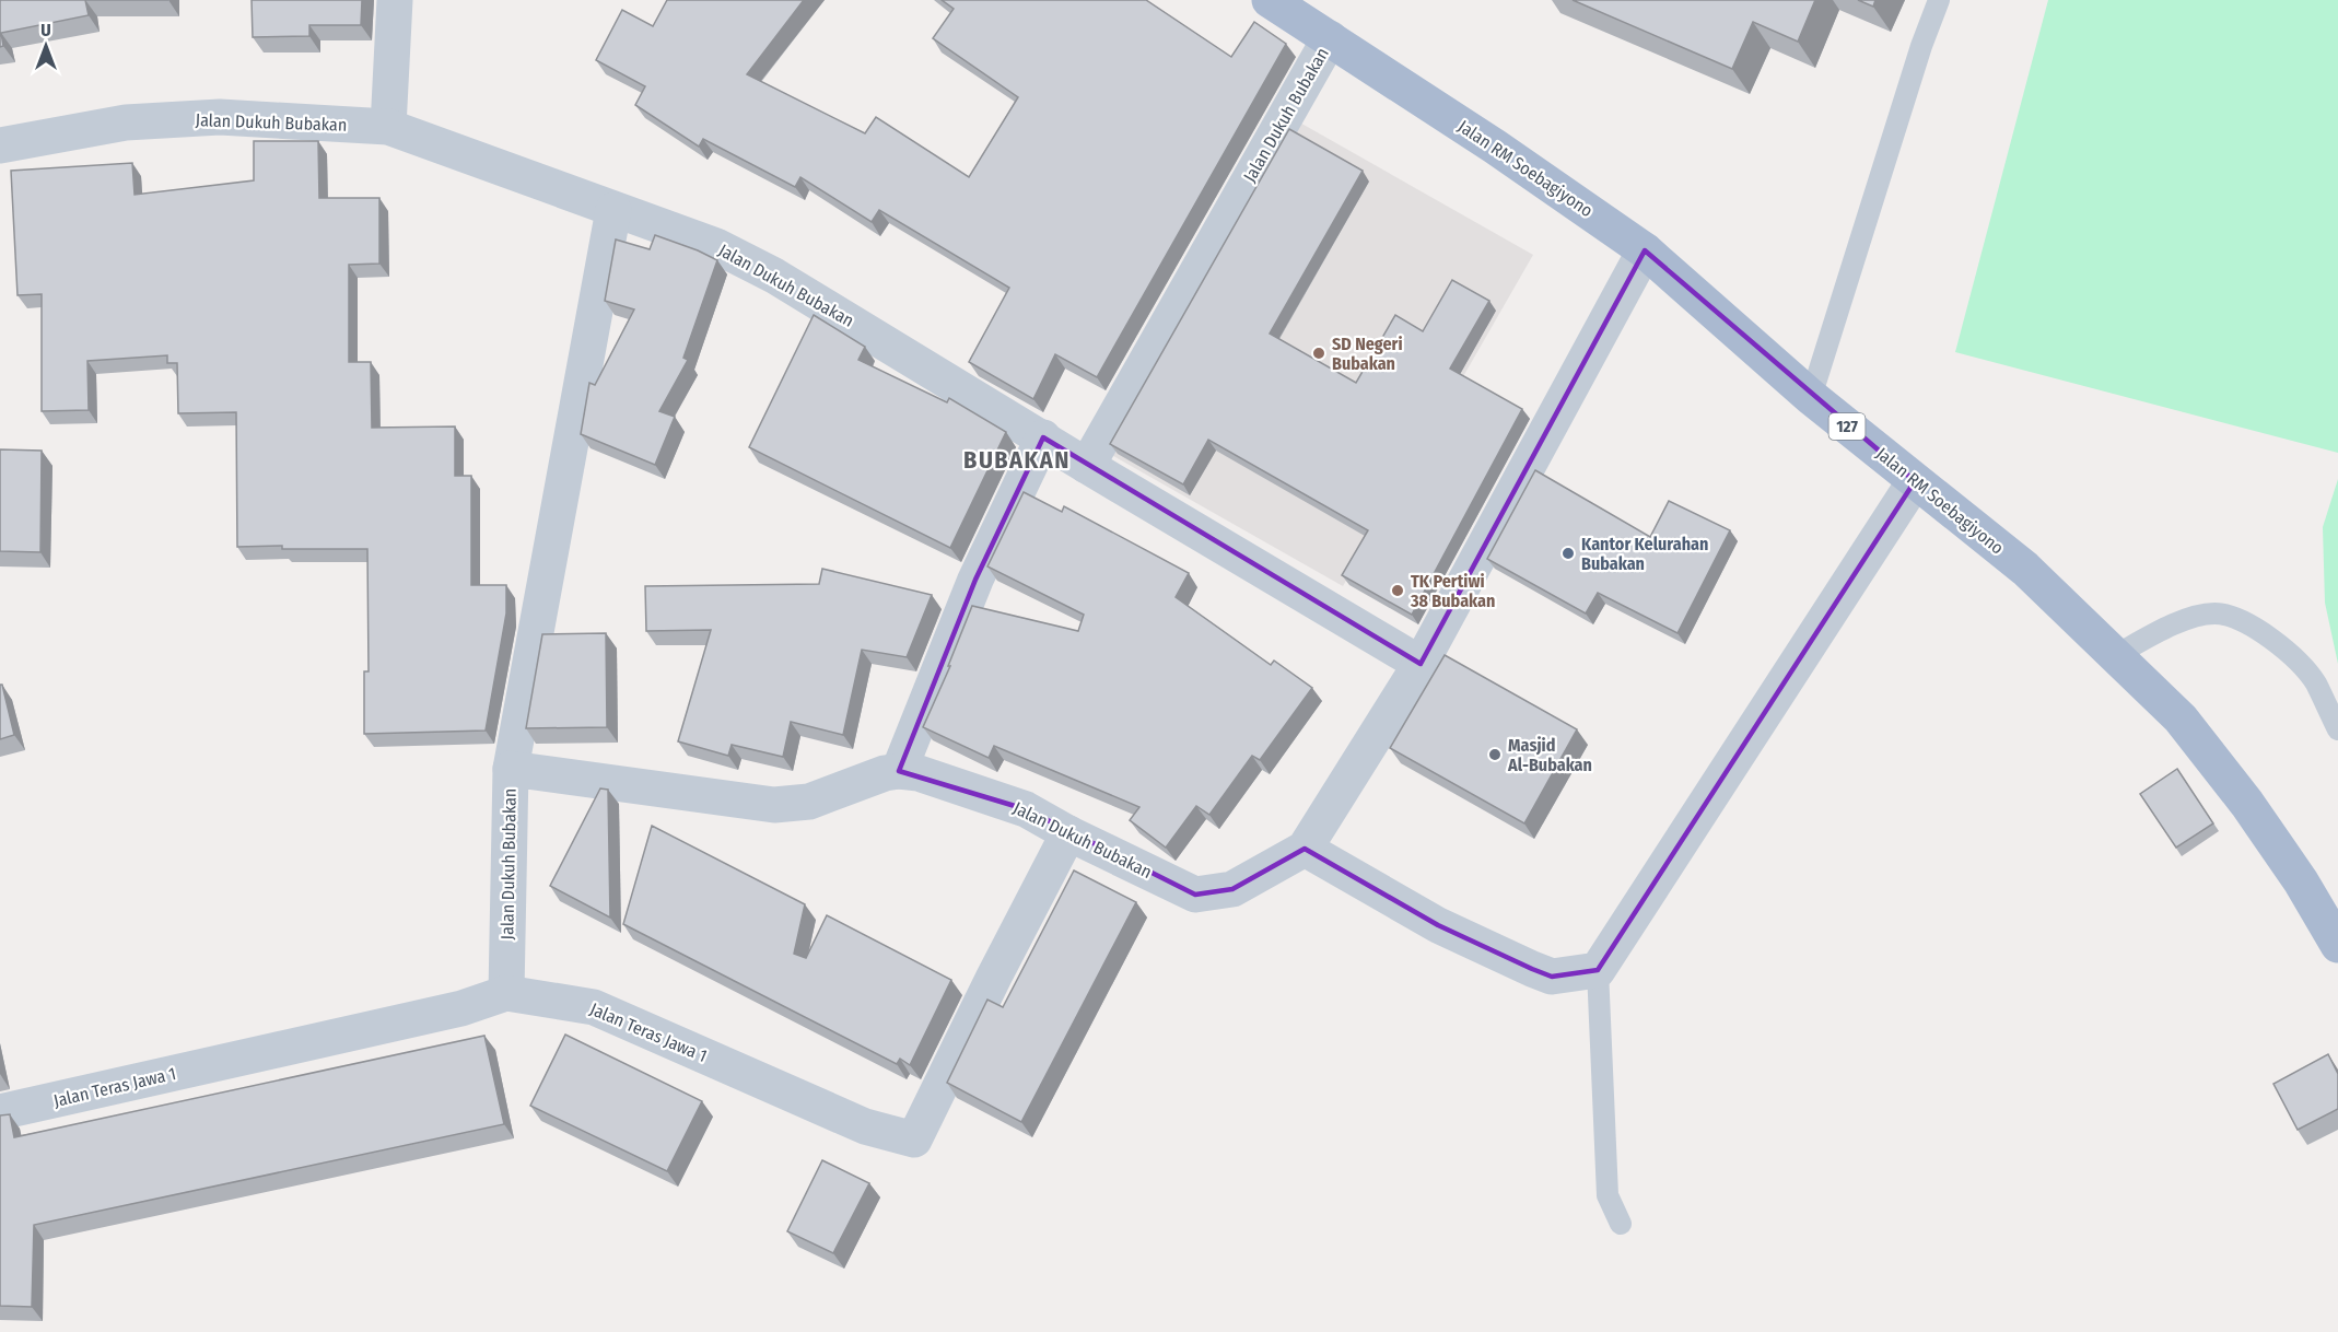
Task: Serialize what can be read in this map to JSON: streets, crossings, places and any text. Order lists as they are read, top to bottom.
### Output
{
  "streets": {
    "main road": ["Jalan RM Soebagiyono", "127"],
    "street": ["Jalan Dukuh Bubakan", "Jalan Teras Jawa 1"]
  },
  "crossings": [
    ["Jalan Dukuh Bubakan", "Jalan RM Soebagiyono"],
    ["Jalan Dukuh Bubakan", "Jalan Teras Jawa 1"]
  ],
  "districts": ["BUBAKAN"],
  "places": [
    "SD Negeri Bubakan",
    "Kantor Kelurahan Bubakan",
    "TK Pertiwi 38 Bubakan",
    "Masjid Al-Bubakan"
  ],
  "north": "top"
}
